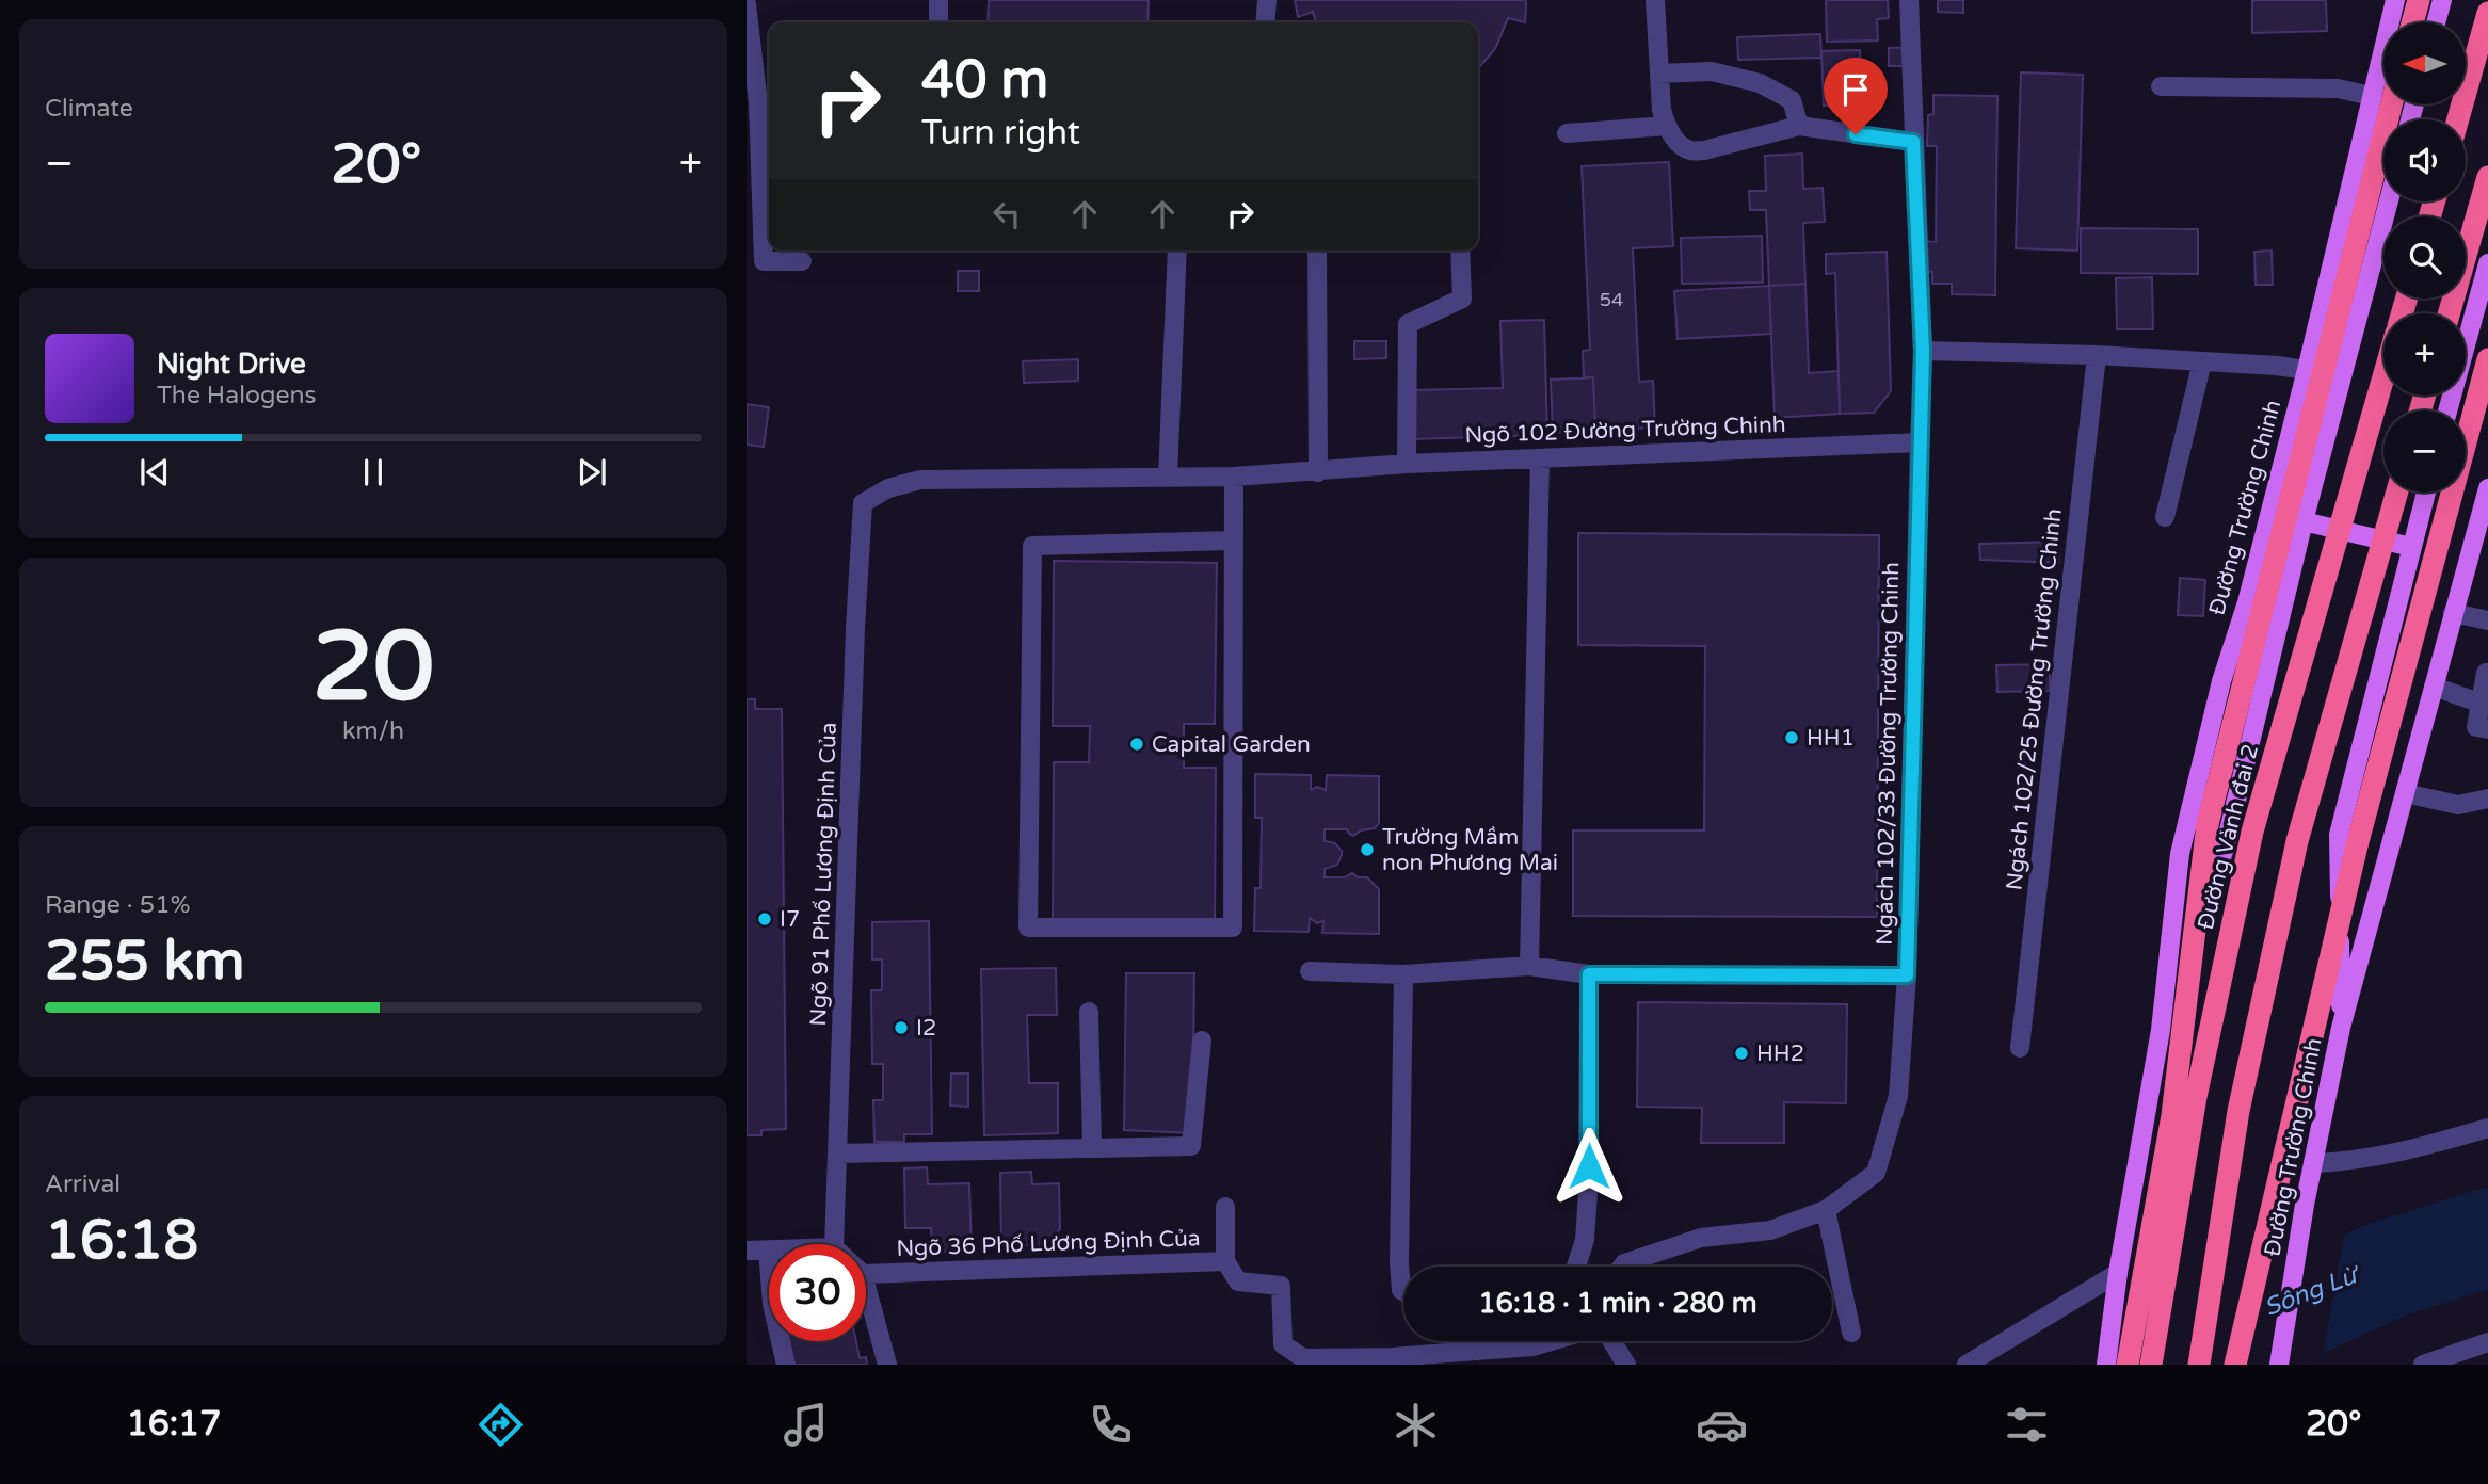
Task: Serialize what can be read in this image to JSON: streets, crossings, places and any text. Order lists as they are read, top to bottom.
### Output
{
  "streets": {
    "highway": ["Đường Vành đai 2"],
    "main road": ["Đường Trường Chinh"],
    "street": [
      "Ngõ 102 Đường Trường Chinh",
      "Ngách 102/25 Đường Trường Chinh",
      "Ngách 102/33 Đường Trường Chinh",
      "Ngõ 91 Phố Lương Định Của",
      "Ngõ 36 Phố Lương Định Của"
    ]
  },
  "crossings": [
    ["Ngõ 102 Đường Trường Chinh", "Ngách 102/33 Đường Trường Chinh"],
    ["Ngõ 102 Đường Trường Chinh", "Ngõ 91 Phố Lương Định Của"]
  ],
  "water": ["Sông Lừ"],
  "places": [
    "HH1",
    "Capital Garden",
    "Trường Mầm non Phương Mai",
    "I7",
    "I2",
    "HH2"
  ],
  "house_numbers": ["54"],
  "north": "left",
  "page": {
    "tile": [
      "Climate",
      ["20", "km/h"],
      ["Range · 51%", "255 km"],
      ["Arrival", "16:18"]
    ],
    "map_buttons": ["+", "−"],
    "turn": ["40 m", "Turn right"],
    "heat": ["−", "20°", "+"],
    "song": ["Night Drive", "The Halogens"],
    "limit": "30",
    "trip": "16:18 · 1 min · 280 m",
    "tabs": ["16:17", "20°"]
  }
}
